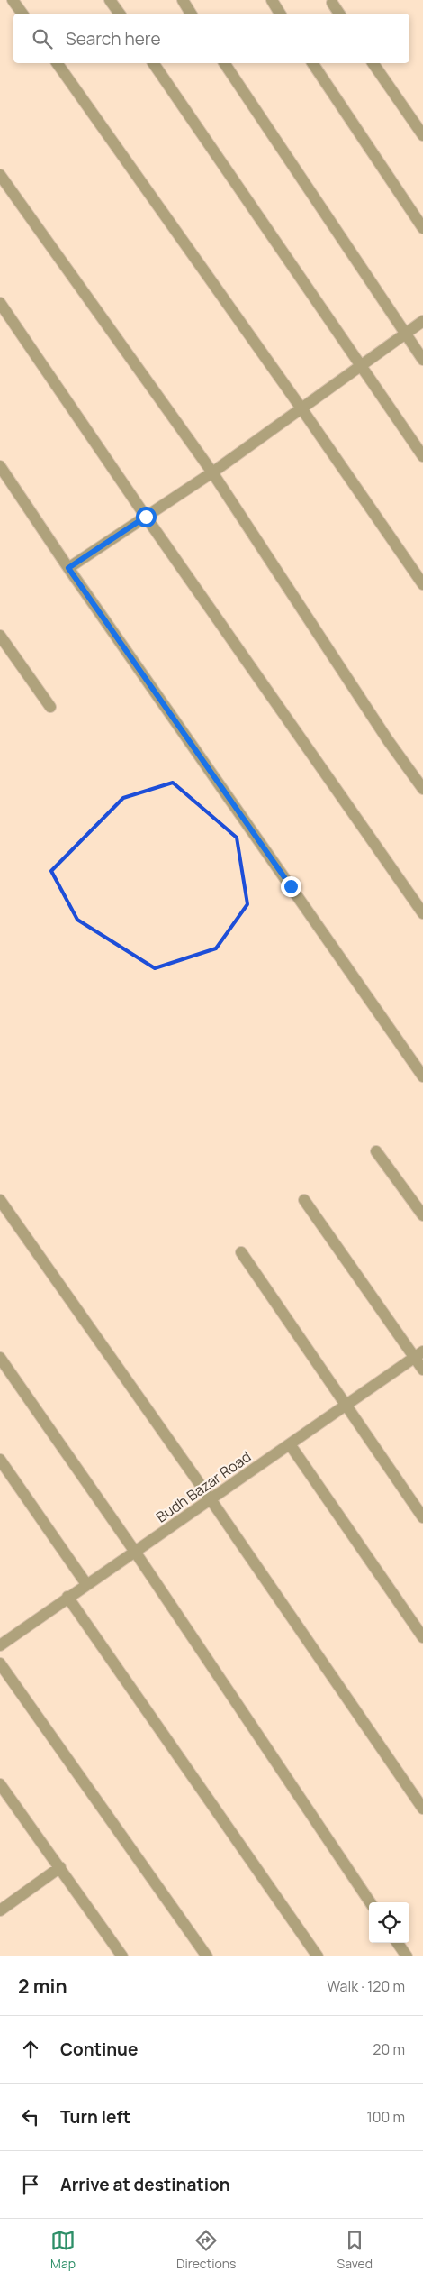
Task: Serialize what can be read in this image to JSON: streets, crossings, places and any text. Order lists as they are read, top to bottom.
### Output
{
  "streets": {
    "street": ["Budh Bazar Road"]
  },
  "page": {
    "search": "Search here",
    "heading": ["2 min", "Walk · 120 m"],
    "list": [
      ["Continue", "20 m"],
      ["Turn left", "100 m"],
      "Arrive at destination"
    ],
    "nav": ["Map", "Directions", "Saved"]
  }
}
